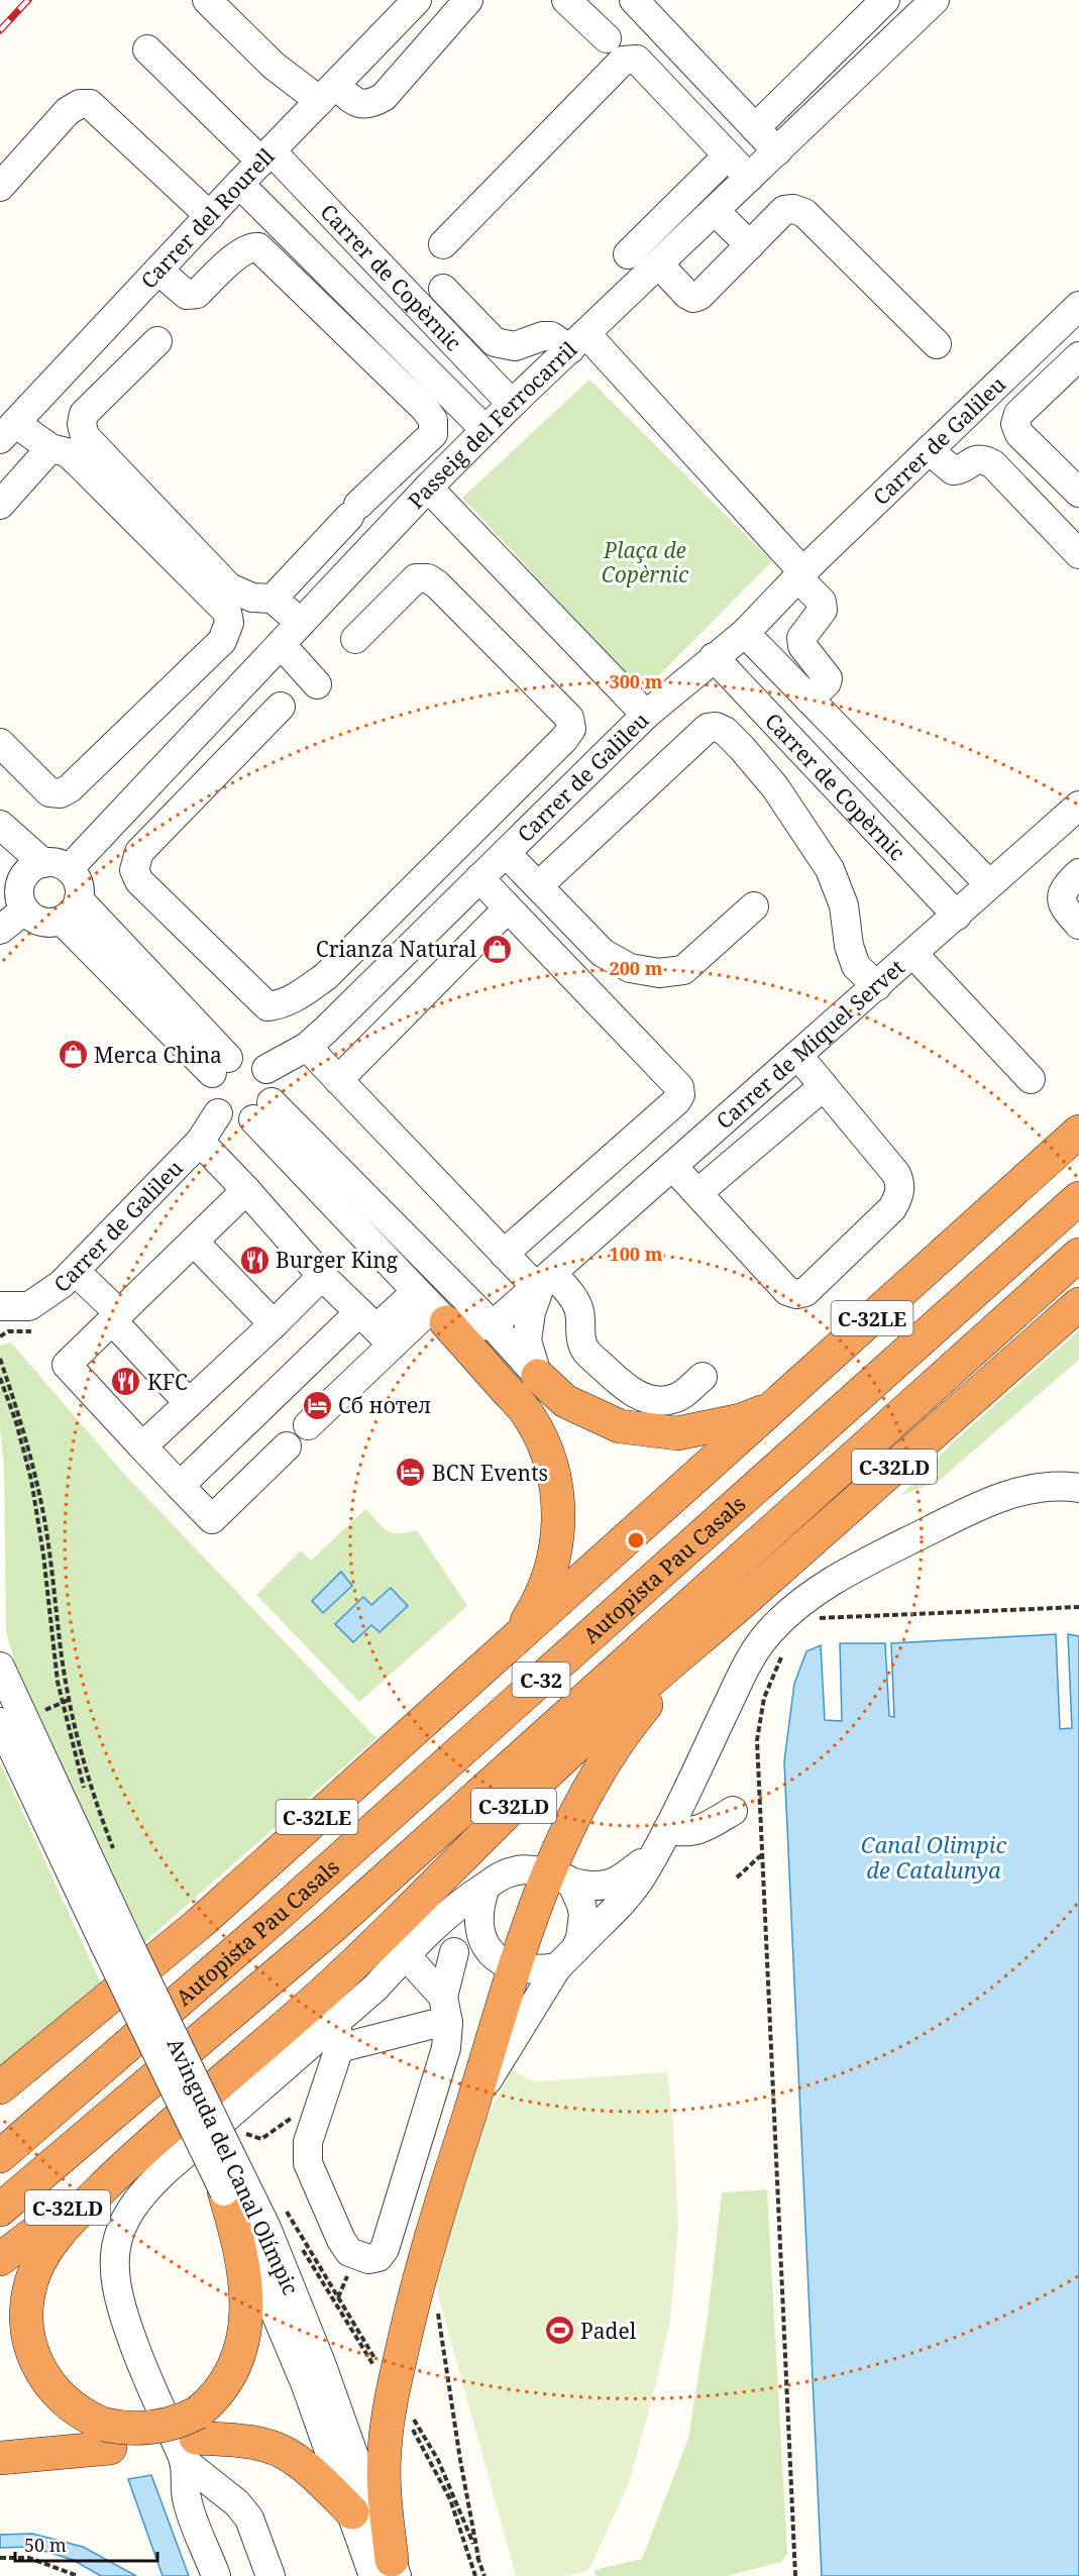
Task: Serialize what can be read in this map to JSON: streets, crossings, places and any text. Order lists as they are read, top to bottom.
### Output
{
  "streets": {
    "highway": [
      "C-32LE",
      "C-32LD",
      "Autopista Pau Casals",
      "C-32"
    ],
    "street": [
      "Carrer del Rourell",
      "Carrer de Copèrnic",
      "Passeig del Ferrocarril",
      "Carrer de Galileu",
      "Carrer de Miquel Servet",
      "Avinguda del Canal Olímpic"
    ]
  },
  "crossings": [
    ["Carrer del Rourell", "Carrer de Copèrnic"],
    ["Carrer de Copèrnic", "Passeig del Ferrocarril"],
    ["Carrer de Copèrnic", "Carrer de Galileu"],
    ["Carrer de Copèrnic", "Carrer de Miquel Servet"]
  ],
  "water": ["Canal Olimpic de Catalunya"],
  "parks": ["Plaça de Copèrnic"],
  "places": {
    "shop": ["Crianza Natural", "Merca China"],
    "restaurant": ["Burger King", "KFC"],
    "hotel": ["Сб нотел", "BCN Events"],
    "sports": ["Padel"]
  },
  "scale_bar": "50 m",
  "rings": ["300 m", "200 m", "100 m"]
}
